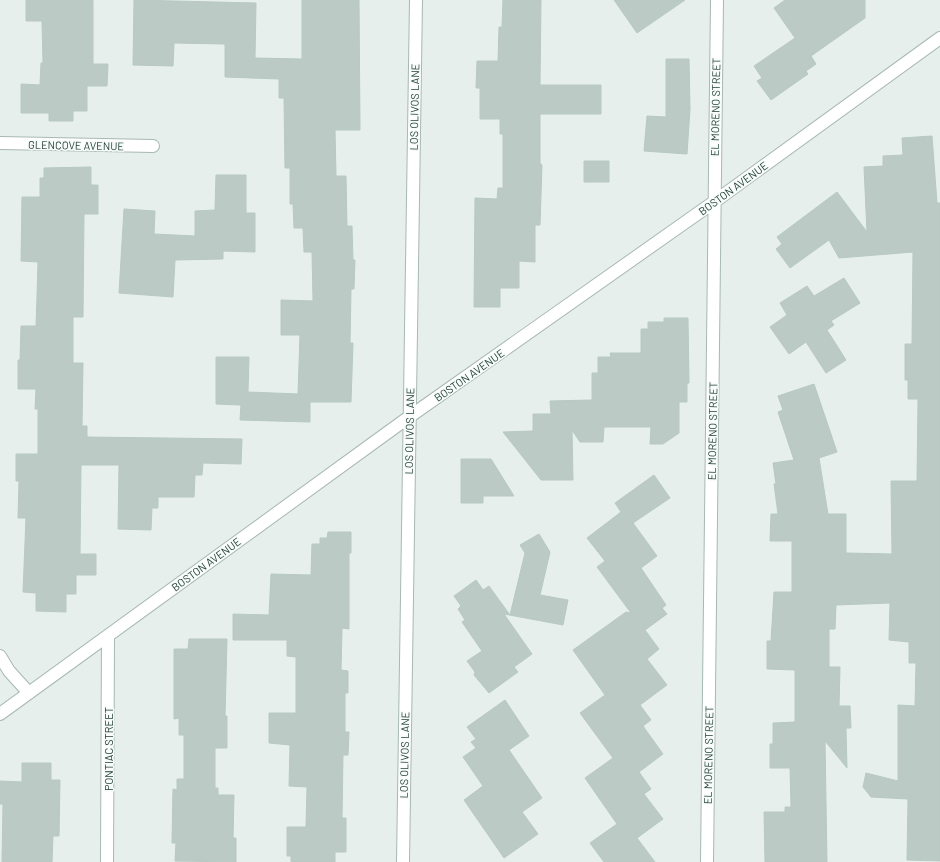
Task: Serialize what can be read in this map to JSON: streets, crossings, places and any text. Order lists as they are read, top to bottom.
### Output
{
  "streets": {
    "street": [
      "LOS OLIVOS LANE",
      "EL MORENO STREET",
      "GLENCOVE AVENUE",
      "BOSTON AVENUE",
      "PONTIAC STREET"
    ]
  },
  "crossings": [
    ["LOS OLIVOS LANE", "BOSTON AVENUE"],
    ["EL MORENO STREET", "BOSTON AVENUE"],
    ["BOSTON AVENUE", "PONTIAC STREET"]
  ]
}
